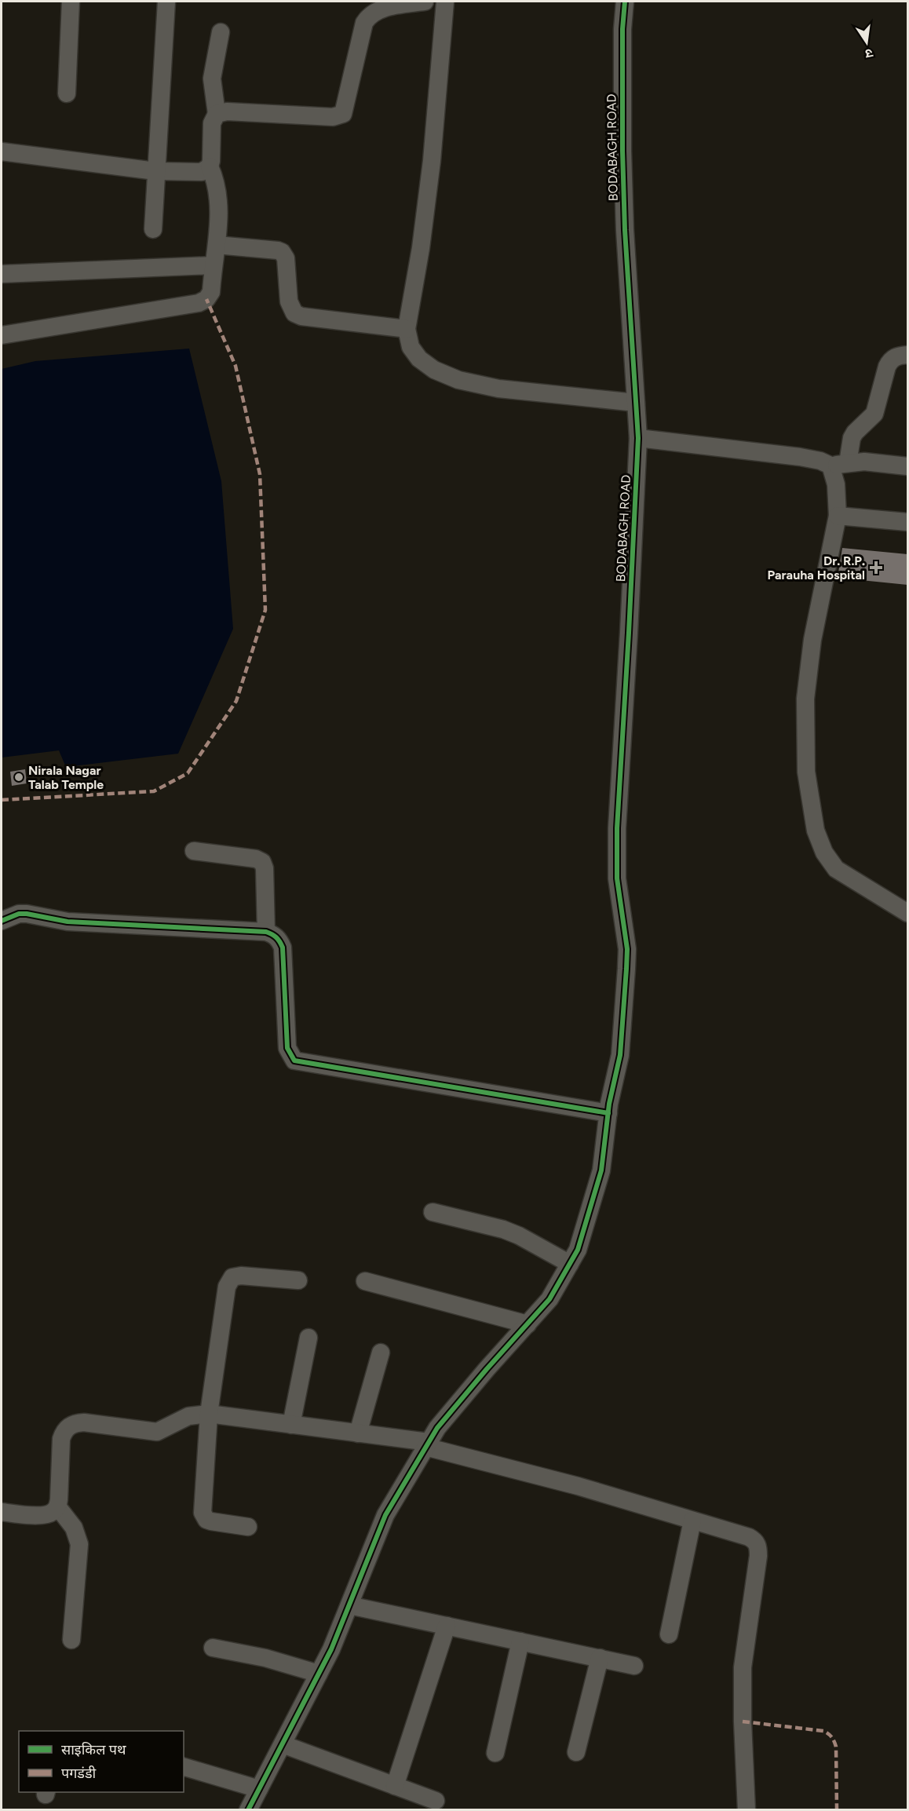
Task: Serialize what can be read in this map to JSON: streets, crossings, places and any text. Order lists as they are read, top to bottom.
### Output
{
  "streets": {
    "street": ["BODABAGH ROAD"]
  },
  "places": {
    "health": ["Dr. R.P. Parauha Hospital"],
    "other": ["Nirala Nagar Talab Temple"]
  },
  "legend": ["साइकिल पथ", "पगडंडी"],
  "north": "bottom"
}
